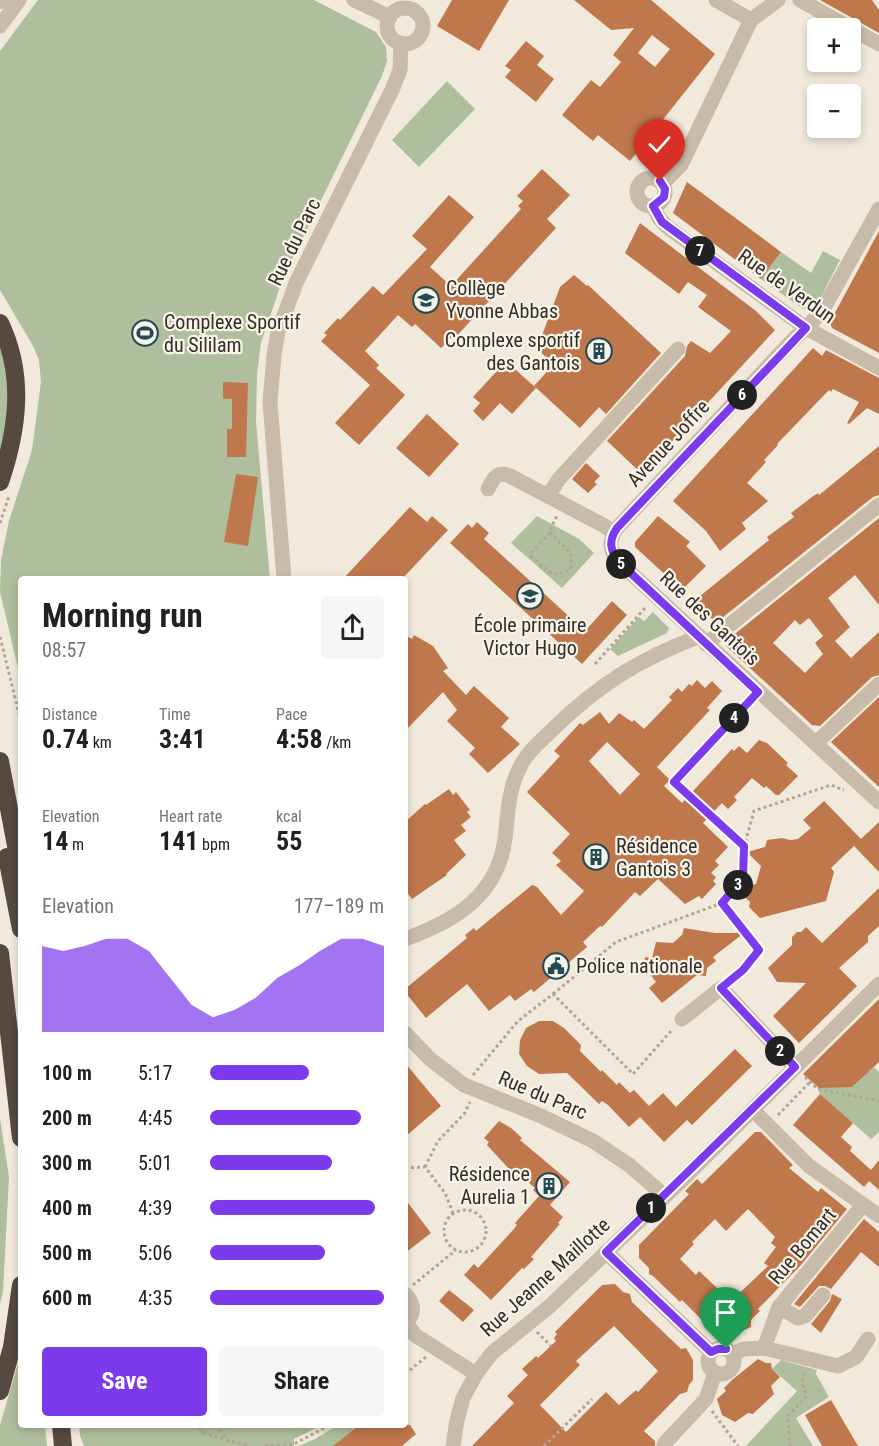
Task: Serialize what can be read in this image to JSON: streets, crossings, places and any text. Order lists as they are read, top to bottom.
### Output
{
  "streets": {
    "street": [
      "Rue du Parc",
      "Rue de Verdun",
      "Avenue Joffre",
      "Rue des Gantois",
      "Rue Bomart",
      "Rue Jeanne Maillotte"
    ]
  },
  "crossings": [
    ["Rue du Parc", "Rue Jeanne Maillotte"],
    ["Rue de Verdun", "Avenue Joffre"],
    ["Avenue Joffre", "Rue des Gantois"]
  ],
  "places": {
    "school or university": ["Collège Yvonne Abbas", "École primaire Victor Hugo"],
    "sports": ["Complexe Sportif du Sililam"],
    "building": ["Complexe sportif des Gantois", "Résidence Gantois 3", "Résidence Aurelia 1"],
    "public building": ["Police nationale"]
  },
  "page": {
    "map_buttons": ["+", "−"],
    "pins": [
      "7",
      "6",
      "5",
      "4",
      "3",
      "2",
      "1"
    ],
    "heading": ["Morning run", "08:57"],
    "stats": [
      ["Distance", "0.74 km"],
      ["Time", "3:41"],
      ["Pace", "4:58 /km"],
      ["Elevation", "14 m"],
      ["Heart rate", "141 bpm"],
      ["kcal", "55"]
    ],
    "chart": ["Elevation", "177–189 m"],
    "list": [
      {
        "name": "100 m",
        "note": "5:17"
      },
      {
        "name": "200 m",
        "note": "4:45"
      },
      {
        "name": "300 m",
        "note": "5:01"
      },
      {
        "name": "400 m",
        "note": "4:39"
      },
      {
        "name": "500 m",
        "note": "5:06"
      },
      {
        "name": "600 m",
        "note": "4:35"
      }
    ],
    "buttons": ["Save", "Share"]
  }
}
